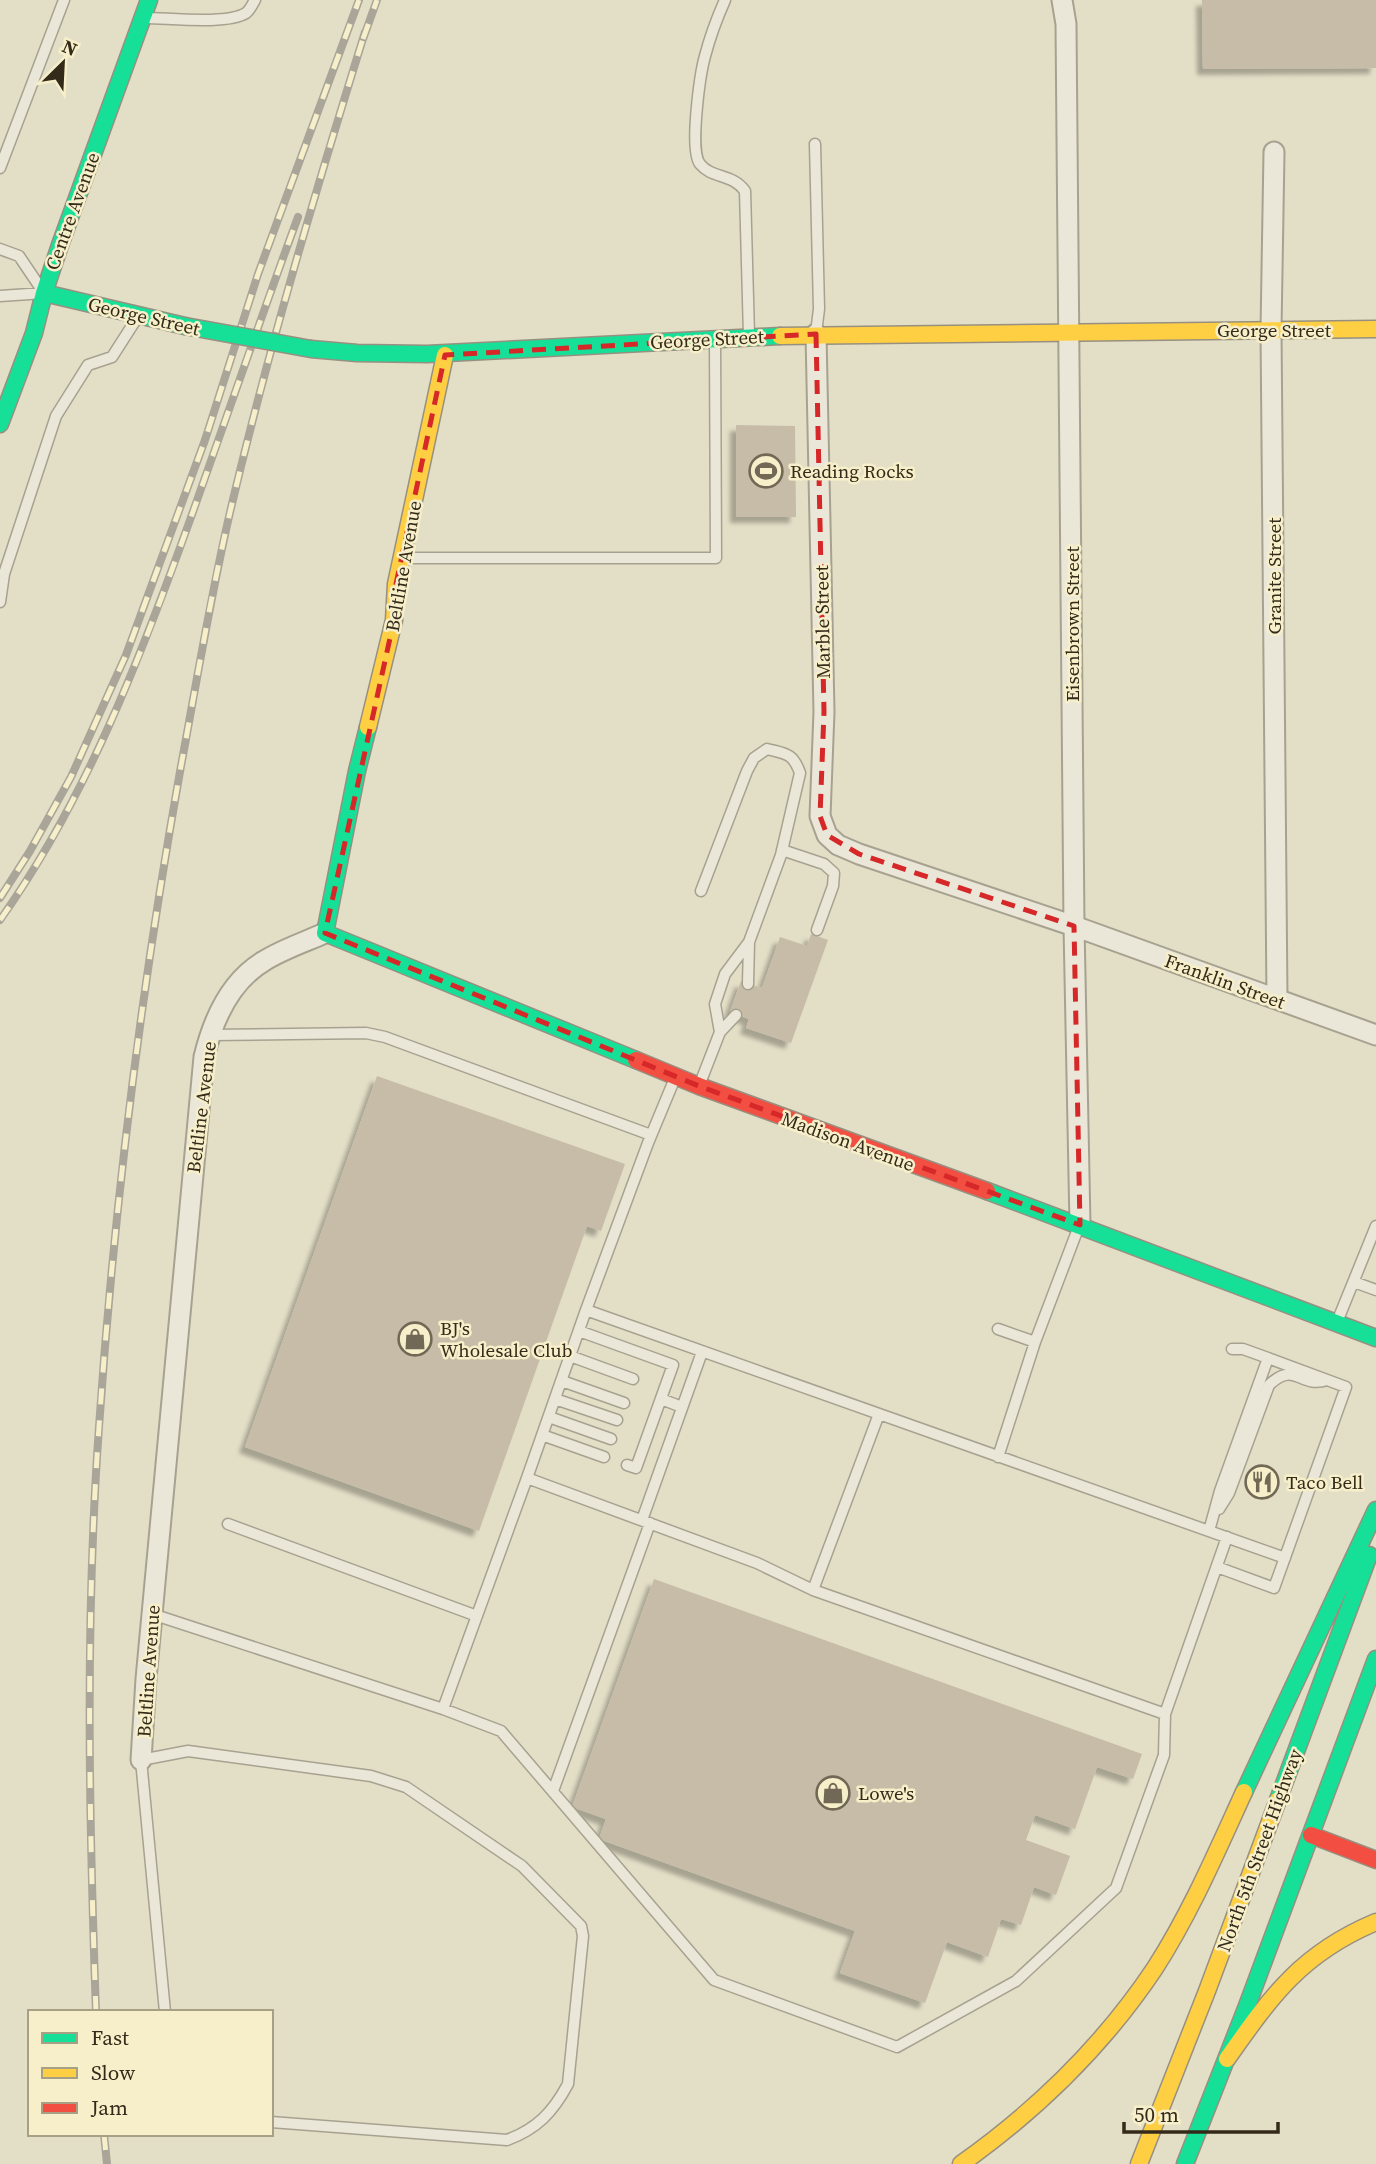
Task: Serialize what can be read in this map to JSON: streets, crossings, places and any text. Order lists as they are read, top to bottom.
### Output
{
  "streets": {
    "main road": [
      "Centre Avenue",
      "George Street",
      "Beltline Avenue",
      "Madison Avenue",
      "North 5th Street Highway"
    ],
    "street": [
      "Granite Street",
      "Marble Street",
      "Eisenbrown Street",
      "Franklin Street"
    ]
  },
  "crossings": [
    ["Centre Avenue", "George Street"],
    ["George Street", "Beltline Avenue"],
    ["George Street", "Granite Street"],
    ["George Street", "Marble Street"],
    ["George Street", "Eisenbrown Street"],
    ["Beltline Avenue", "Madison Avenue"],
    ["Granite Street", "Franklin Street"],
    ["Marble Street", "Eisenbrown Street"],
    ["Marble Street", "Franklin Street"],
    ["Eisenbrown Street", "Franklin Street"],
    ["Eisenbrown Street", "Madison Avenue"]
  ],
  "places": {
    "sports": ["Reading Rocks"],
    "shop": ["BJ's Wholesale Club", "Lowe's"],
    "restaurant": ["Taco Bell"]
  },
  "legend": ["Fast", "Slow", "Jam"],
  "scale_bar": "50 m",
  "north": "top right"
}
